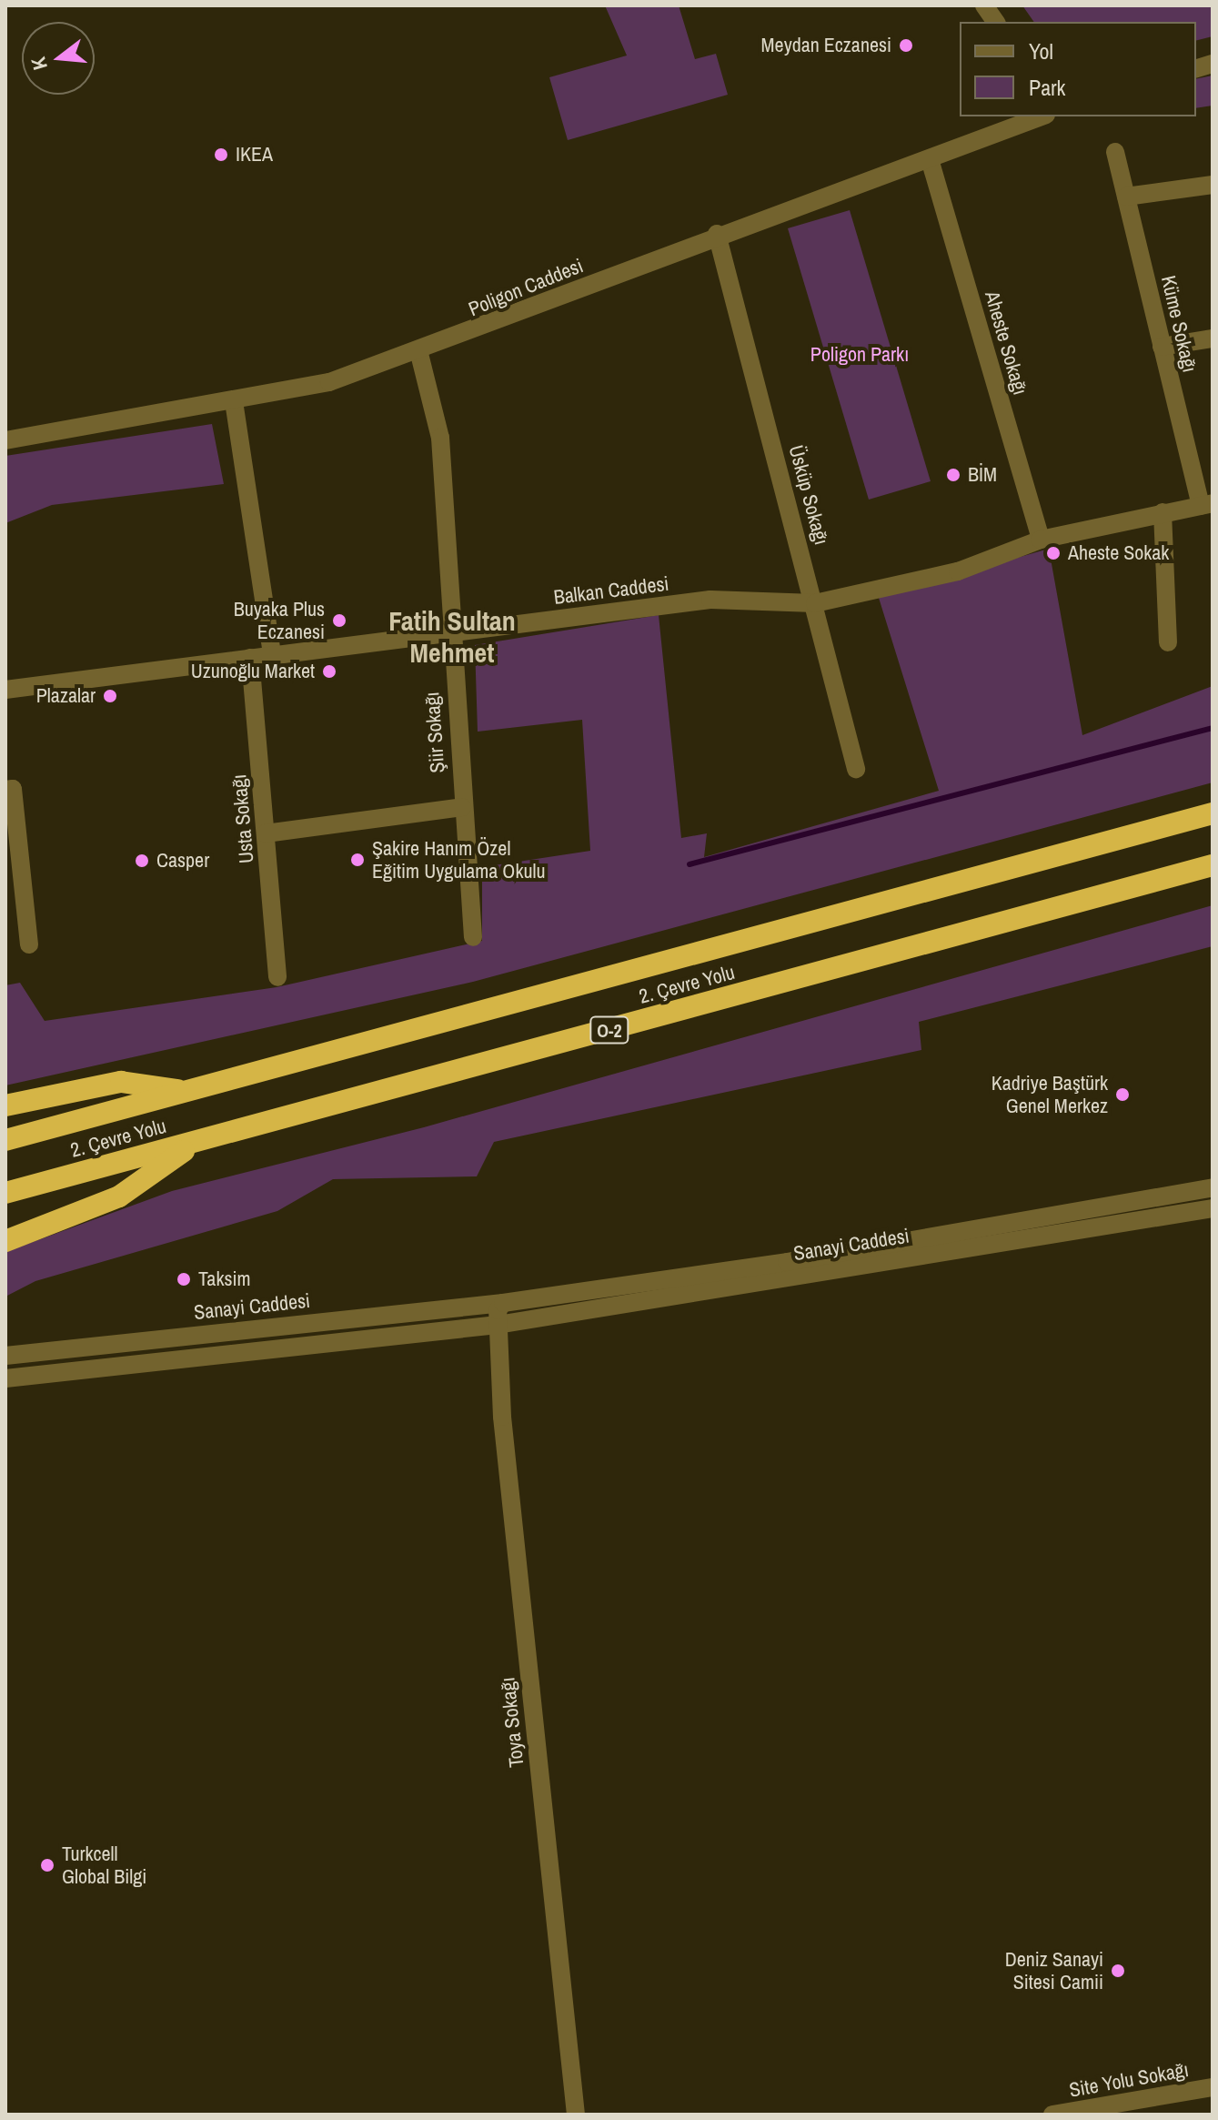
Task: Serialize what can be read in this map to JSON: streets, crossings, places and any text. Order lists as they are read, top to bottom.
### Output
{
  "streets": {
    "highway": ["2. Çevre Yolu", "O-2"],
    "street": [
      "Poligon Caddesi",
      "Küme Sokağı",
      "Aheste Sokağı",
      "Üsküp Sokağı",
      "Balkan Caddesi",
      "Şiir Sokağı",
      "Usta Sokağı",
      "Sanayi Caddesi",
      "Toya Sokağı",
      "Site Yolu Sokağı"
    ]
  },
  "crossings": [
    ["Poligon Caddesi", "Aheste Sokağı"],
    ["Poligon Caddesi", "Üsküp Sokağı"],
    ["Poligon Caddesi", "Şiir Sokağı"],
    ["Küme Sokağı", "Balkan Caddesi"],
    ["Aheste Sokağı", "Balkan Caddesi"],
    ["Üsküp Sokağı", "Balkan Caddesi"],
    ["Balkan Caddesi", "Şiir Sokağı"],
    ["Balkan Caddesi", "Usta Sokağı"],
    ["Sanayi Caddesi", "Toya Sokağı"]
  ],
  "districts": ["Fatih Sultan Mehmet"],
  "parks": ["Poligon Parkı"],
  "places": [
    "Meydan Eczanesi",
    "IKEA",
    "BİM",
    "Aheste Sokak",
    "Buyaka Plus Eczanesi",
    "Uzunoğlu Market",
    "Plazalar",
    "Şakire Hanım Özel Eğitim Uygulama Okulu",
    "Casper",
    "Kadriye Baştürk Genel Merkez",
    "Taksim",
    "Turkcell Global Bilgi",
    "Deniz Sanayi Sitesi Camii"
  ],
  "legend": ["Yol", "Park"],
  "north": "left"
}
